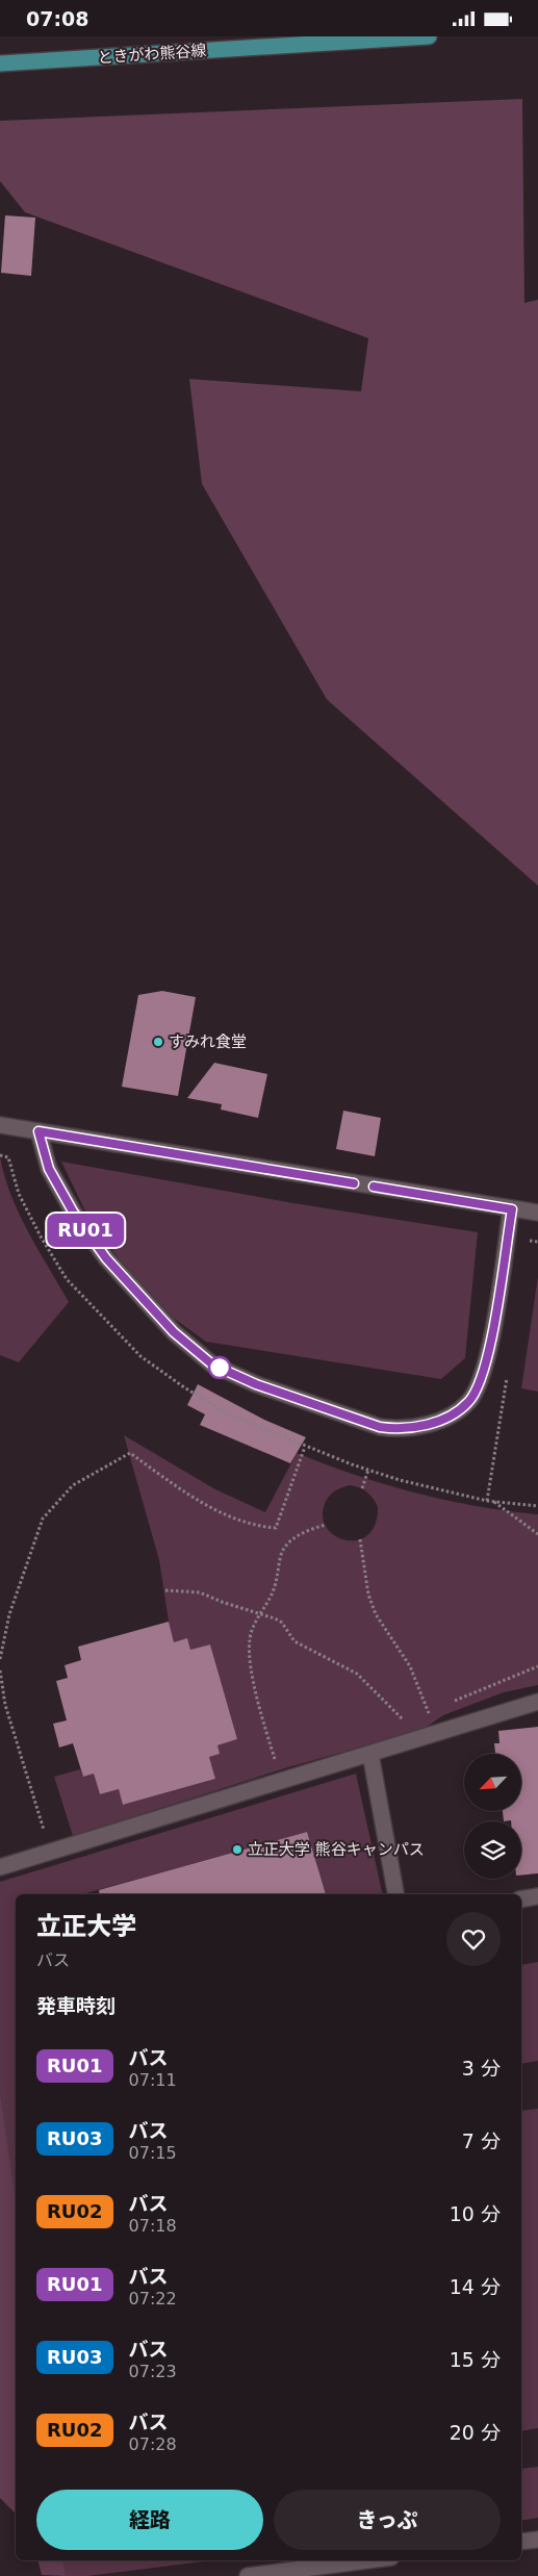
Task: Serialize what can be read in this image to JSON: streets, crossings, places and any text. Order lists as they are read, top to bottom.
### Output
{
  "streets": {
    "main road": ["ときがわ熊谷線"]
  },
  "places": ["すみれ食堂", "立正大学 熊谷キャンパス"],
  "lines": ["bus line RU01"],
  "north": "bottom left",
  "page": {
    "status": "07:08",
    "on_map": "RU01",
    "heading": [
      ["立正大学", "バス"],
      "発車時刻"
    ],
    "list": [
      {
        "mark": "RU01",
        "name": "バス",
        "note": "07:11",
        "value": "3 分"
      },
      {
        "mark": "RU03",
        "name": "バス",
        "note": "07:15",
        "value": "7 分"
      },
      {
        "mark": "RU02",
        "name": "バス",
        "note": "07:18",
        "value": "10 分"
      },
      {
        "mark": "RU01",
        "name": "バス",
        "note": "07:22",
        "value": "14 分"
      },
      {
        "mark": "RU03",
        "name": "バス",
        "note": "07:23",
        "value": "15 分"
      },
      {
        "mark": "RU02",
        "name": "バス",
        "note": "07:28",
        "value": "20 分"
      }
    ],
    "buttons": ["経路", "きっぷ"]
  }
}
